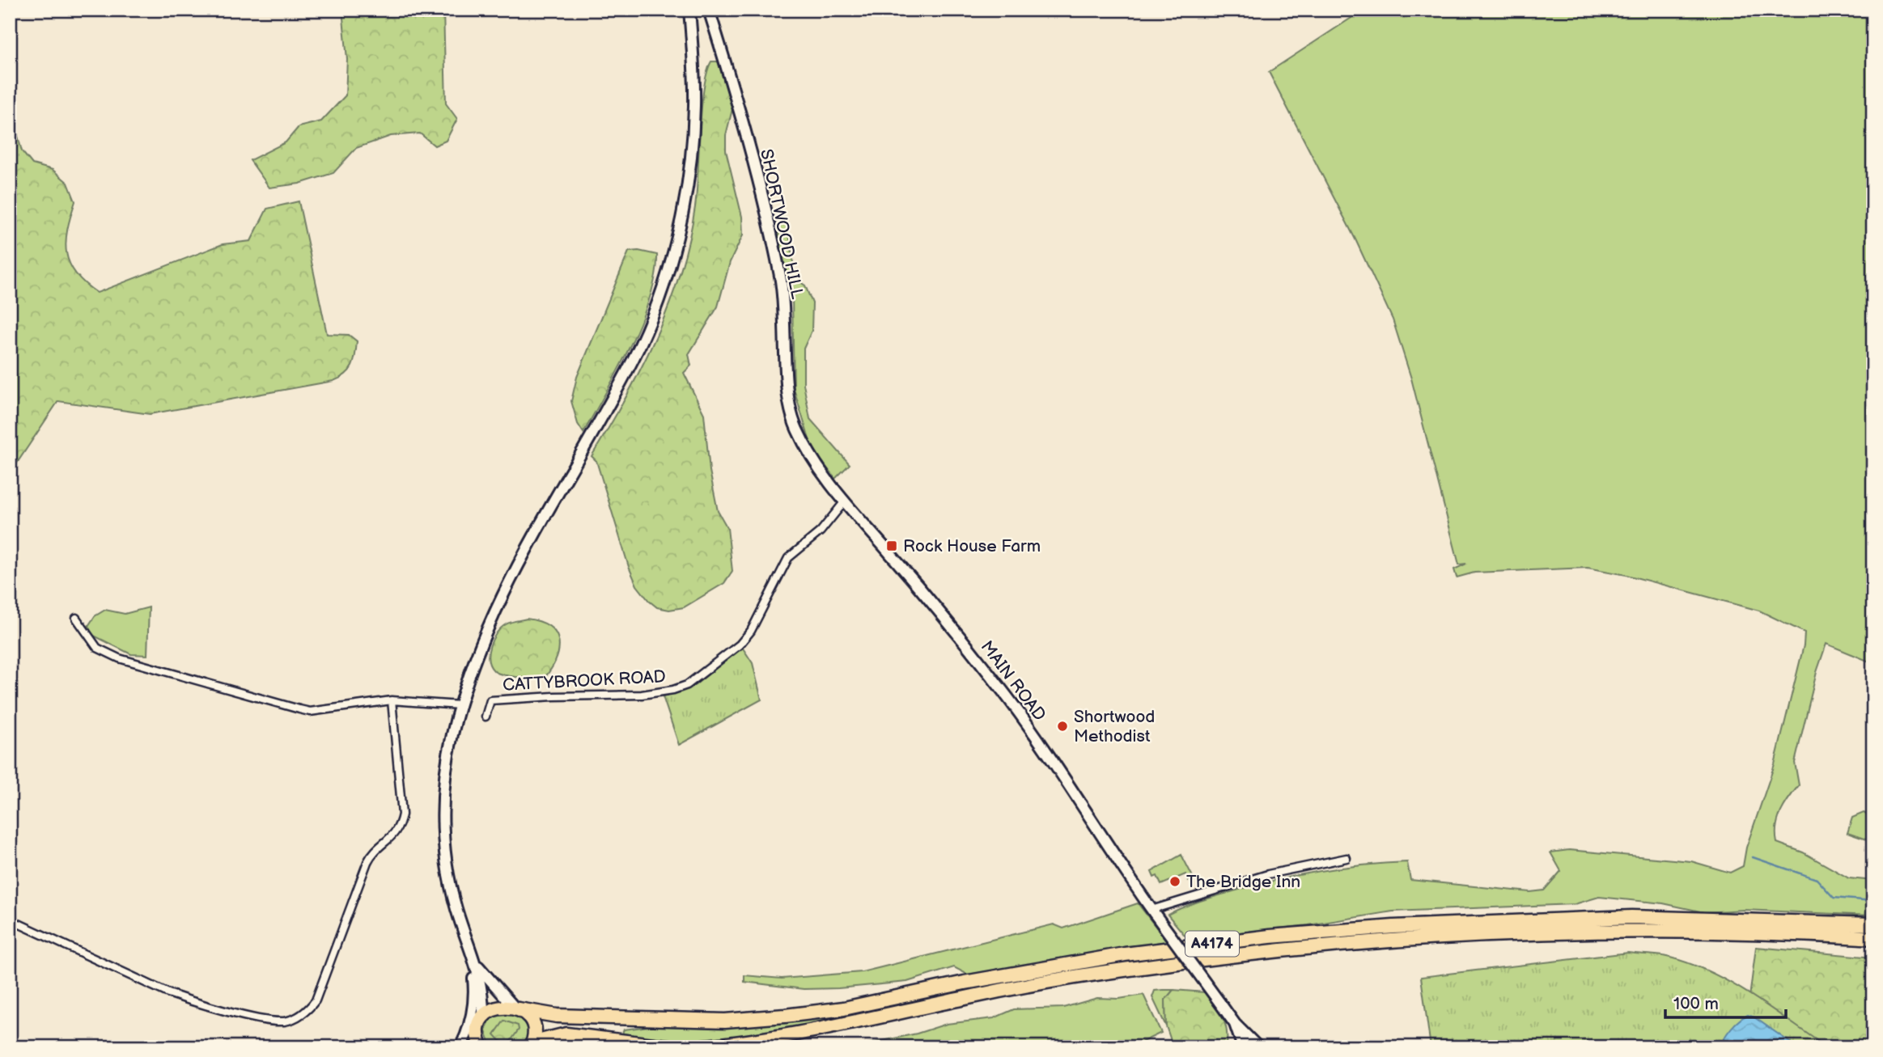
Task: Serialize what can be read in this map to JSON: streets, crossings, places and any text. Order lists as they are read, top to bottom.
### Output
{
  "streets": {
    "highway": ["A4174"],
    "main road": ["SHORTWOOD HILL", "MAIN ROAD"],
    "street": ["CATTYBROOK ROAD"]
  },
  "crossings": [
    ["SHORTWOOD HILL", "CATTYBROOK ROAD"],
    ["SHORTWOOD HILL", "MAIN ROAD"],
    ["CATTYBROOK ROAD", "MAIN ROAD"]
  ],
  "places": {
    "transit": ["Rock House Farm"],
    "other": ["Shortwood Methodist", "The Bridge Inn"]
  },
  "scale_bar": "100 m"
}
